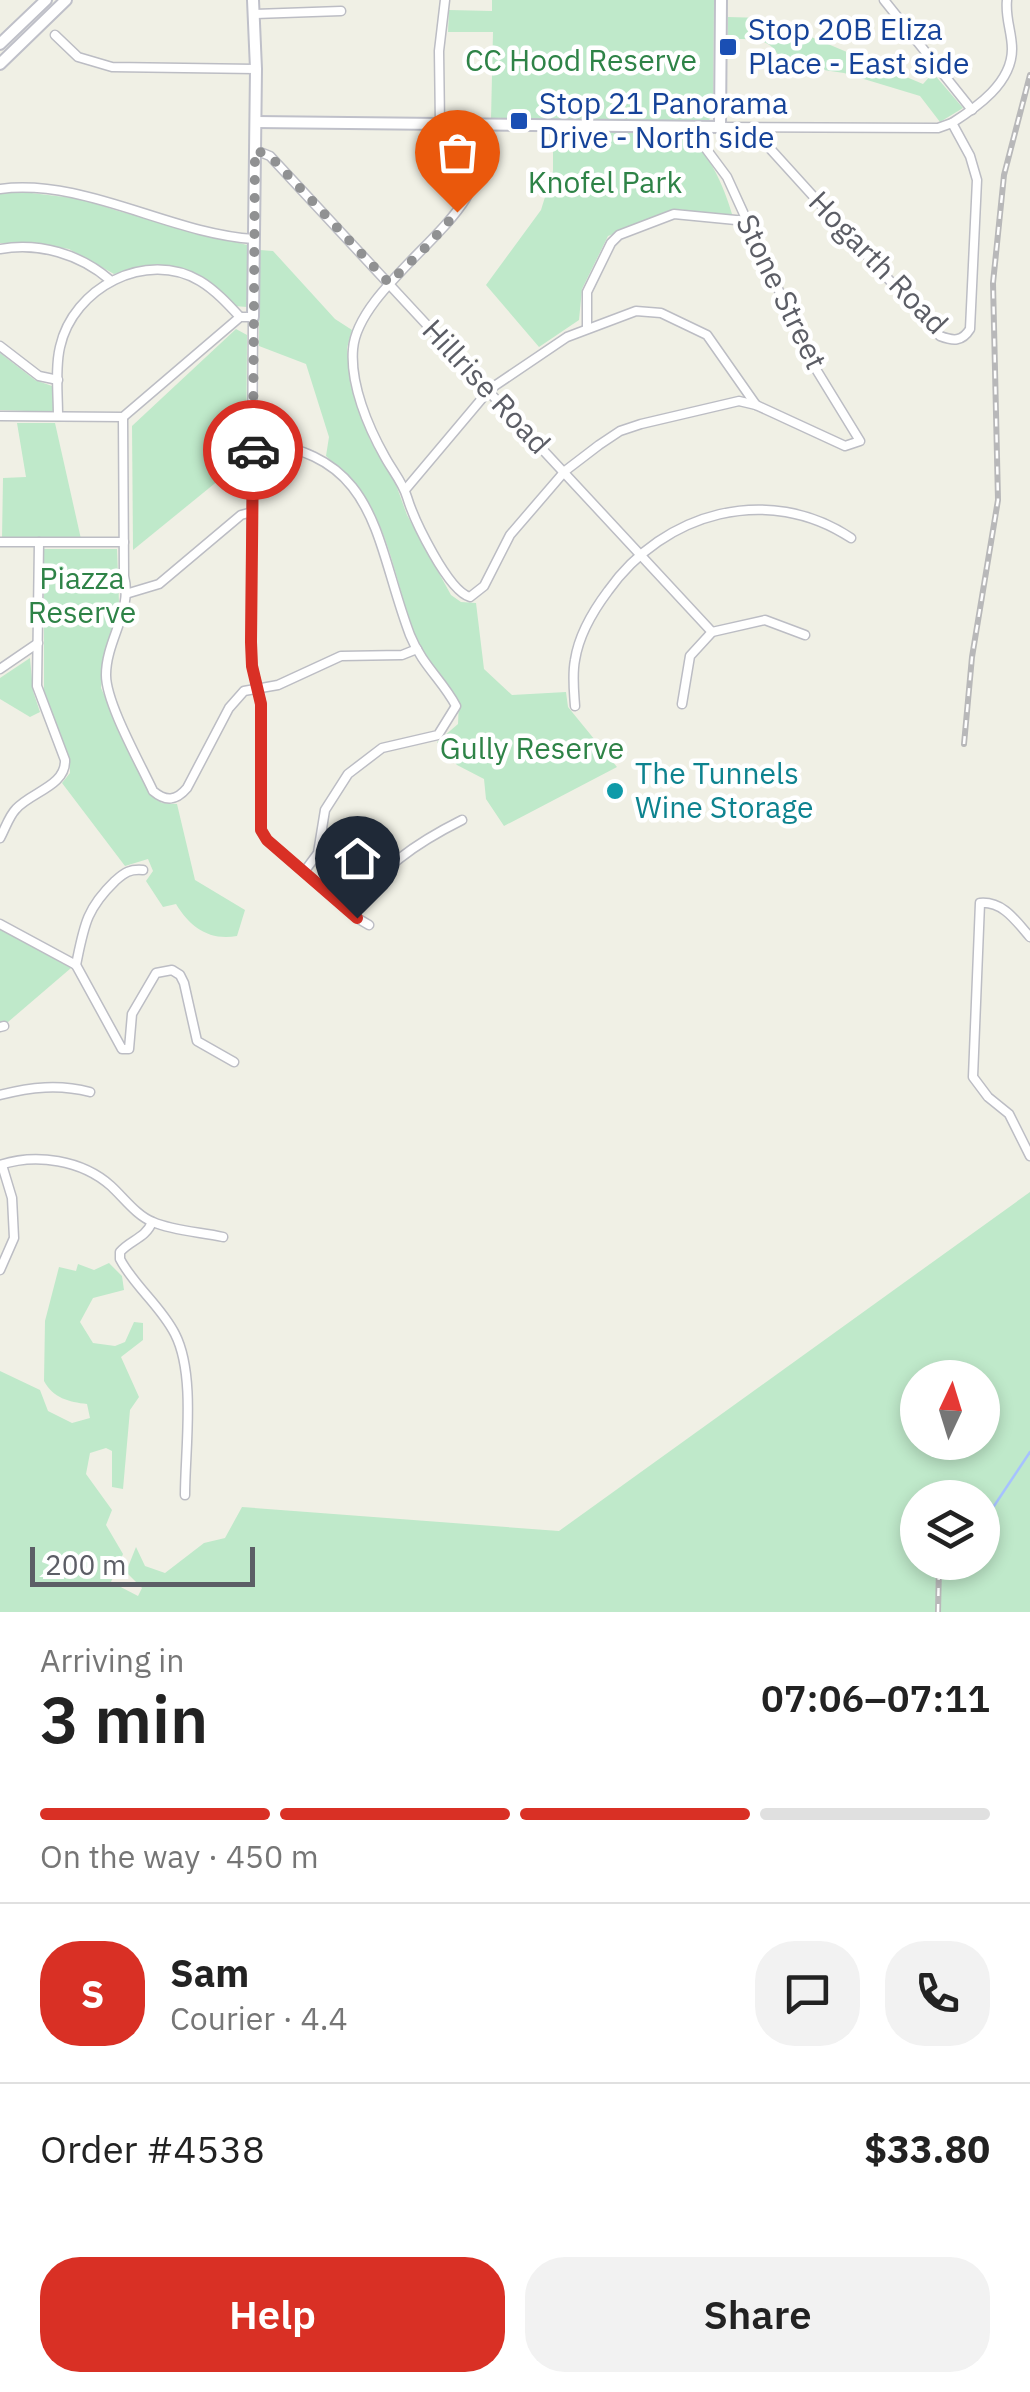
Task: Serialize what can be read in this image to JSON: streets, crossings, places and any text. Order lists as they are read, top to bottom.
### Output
{
  "streets": {
    "street": ["Hogarth Road", "Stone Street", "Hillrise Road"]
  },
  "parks": [
    "CC Hood Reserve",
    "Knofel Park",
    "Piazza Reserve",
    "Gully Reserve"
  ],
  "places": {
    "transit": ["Stop 20B Eliza Place - East side", "Stop 21 Panorama Drive - North side"],
    "other": ["The Tunnels Wine Storage"]
  },
  "scale_bar": "200 m",
  "north": "top",
  "page": {
    "scale": "200 m",
    "heading": ["3 min", "Arriving in", "07:06–07:11"],
    "panel": [
      "Sam",
      "Courier · 4.4",
      "Order #4538",
      "$33.80"
    ],
    "bar": "On the way · 450 m",
    "round": "S",
    "buttons": ["Help", "Share"]
  }
}
